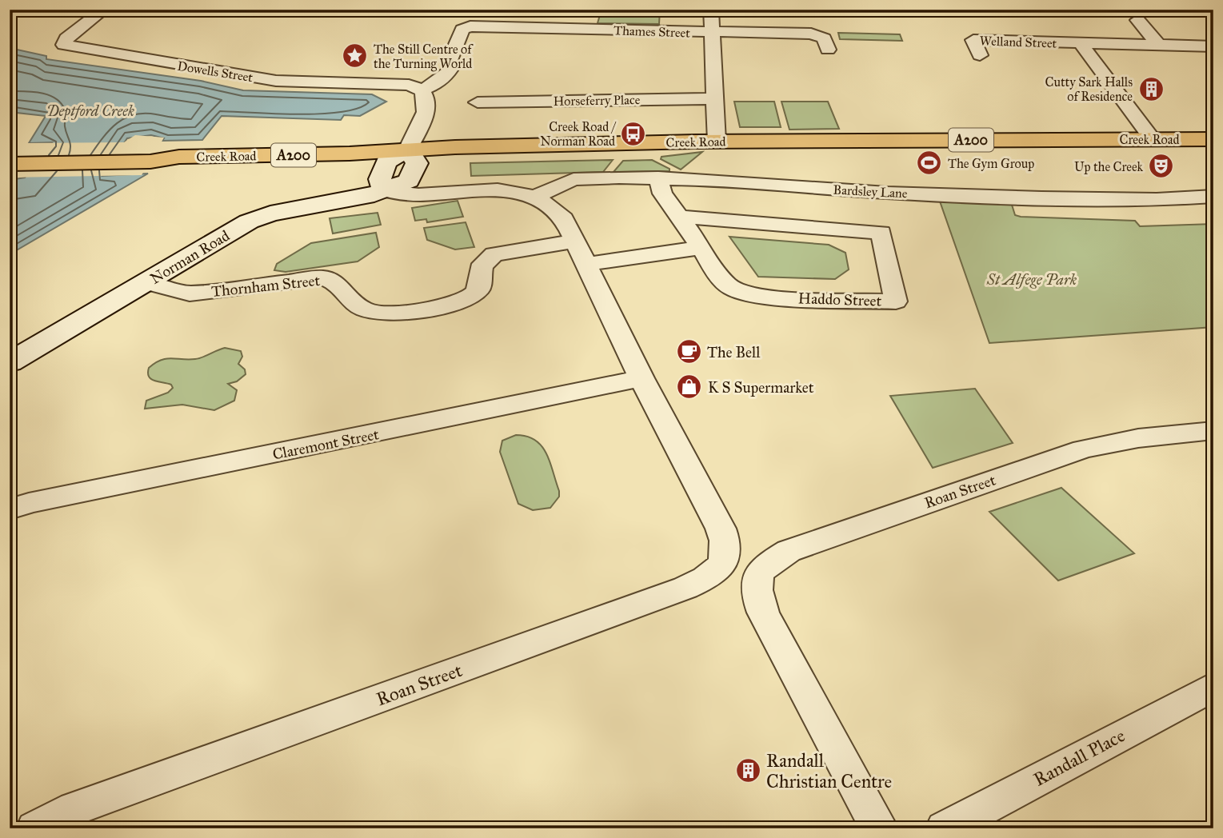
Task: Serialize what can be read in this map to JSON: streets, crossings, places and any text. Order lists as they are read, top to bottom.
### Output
{
  "streets": {
    "main road": ["Creek Road", "A200", "Norman Road"],
    "street": [
      "Thames Street",
      "Welland Street",
      "Dowells Street",
      "Horseferry Place",
      "Bardsley Lane",
      "Thornham Street",
      "Haddo Street",
      "Claremont Street",
      "Roan Street",
      "Randall Place"
    ]
  },
  "crossings": [
    ["Thames Street", "Dowells Street"],
    ["Creek Road", "Norman Road"],
    ["Bardsley Lane", "Haddo Street"],
    ["Norman Road", "Thornham Street"],
    ["Claremont Street", "Roan Street"]
  ],
  "water": ["Deptford Creek"],
  "parks": ["St Alfege Park"],
  "places": {
    "place": ["The Still Centre of the Turning World"],
    "building": ["Cutty Sark Halls of Residence", "Randall Christian Centre"],
    "bus stop": ["Creek Road / Norman Road"],
    "sports": ["The Gym Group"],
    "theatre": ["Up the Creek"],
    "cafe": ["The Bell"],
    "shop": ["K S Supermarket"]
  }
}
